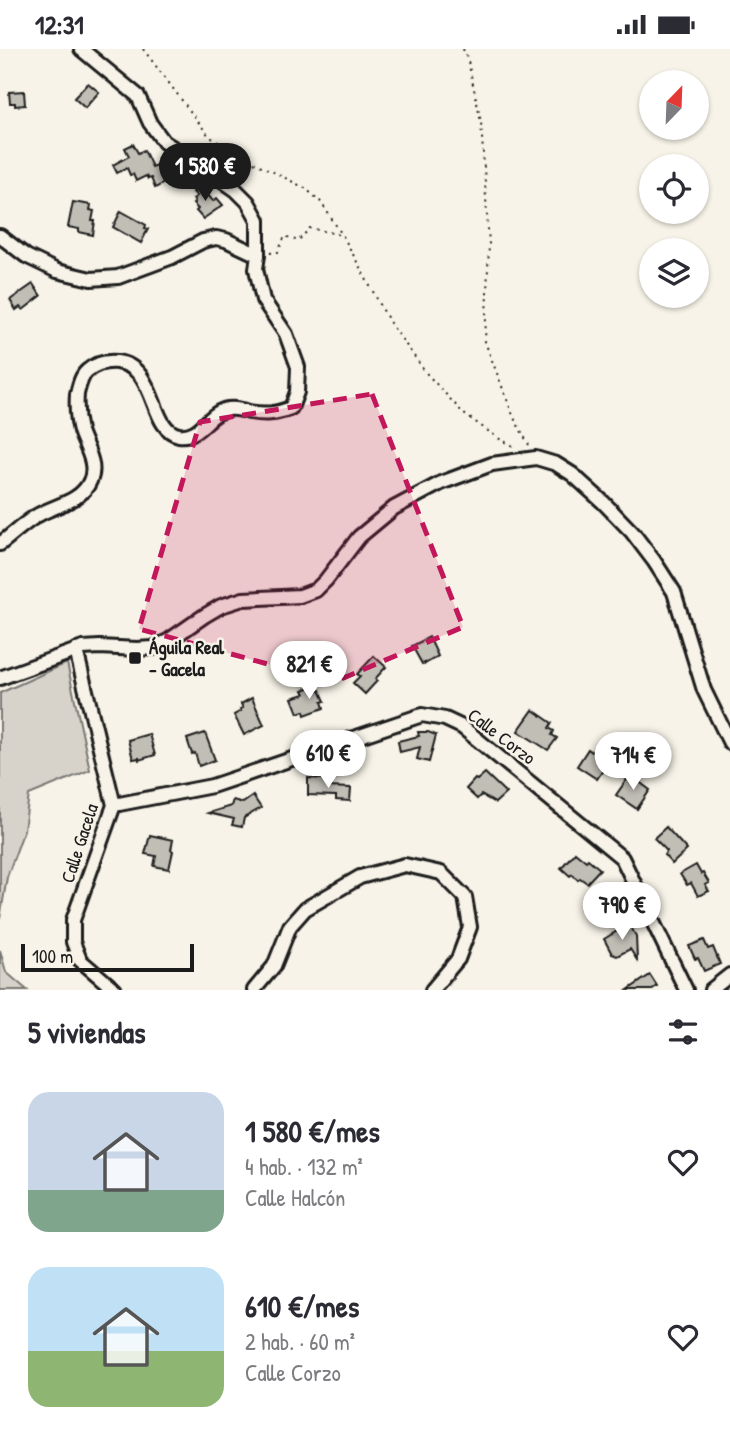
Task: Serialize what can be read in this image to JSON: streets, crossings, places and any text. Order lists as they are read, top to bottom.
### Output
{
  "streets": {
    "street": ["Calle Corzo", "Calle Gacela"]
  },
  "crossings": [
    ["Calle Corzo", "Calle Gacela"]
  ],
  "places": {
    "transit": ["Águila Real - Gacela"]
  },
  "scale_bar": "100 m",
  "north": "top right",
  "page": {
    "status": "12:31",
    "price": [
      "1 580 €",
      "821 €",
      "610 €",
      "714 €",
      "790 €"
    ],
    "scale": "100 m",
    "heading": "5 viviendas",
    "list": [
      {
        "name": "1 580 €/mes",
        "note": "4 hab. · 132 m² · Calle Halcón"
      },
      {
        "name": "610 €/mes",
        "note": "2 hab. · 60 m² · Calle Corzo"
      }
    ]
  }
}
